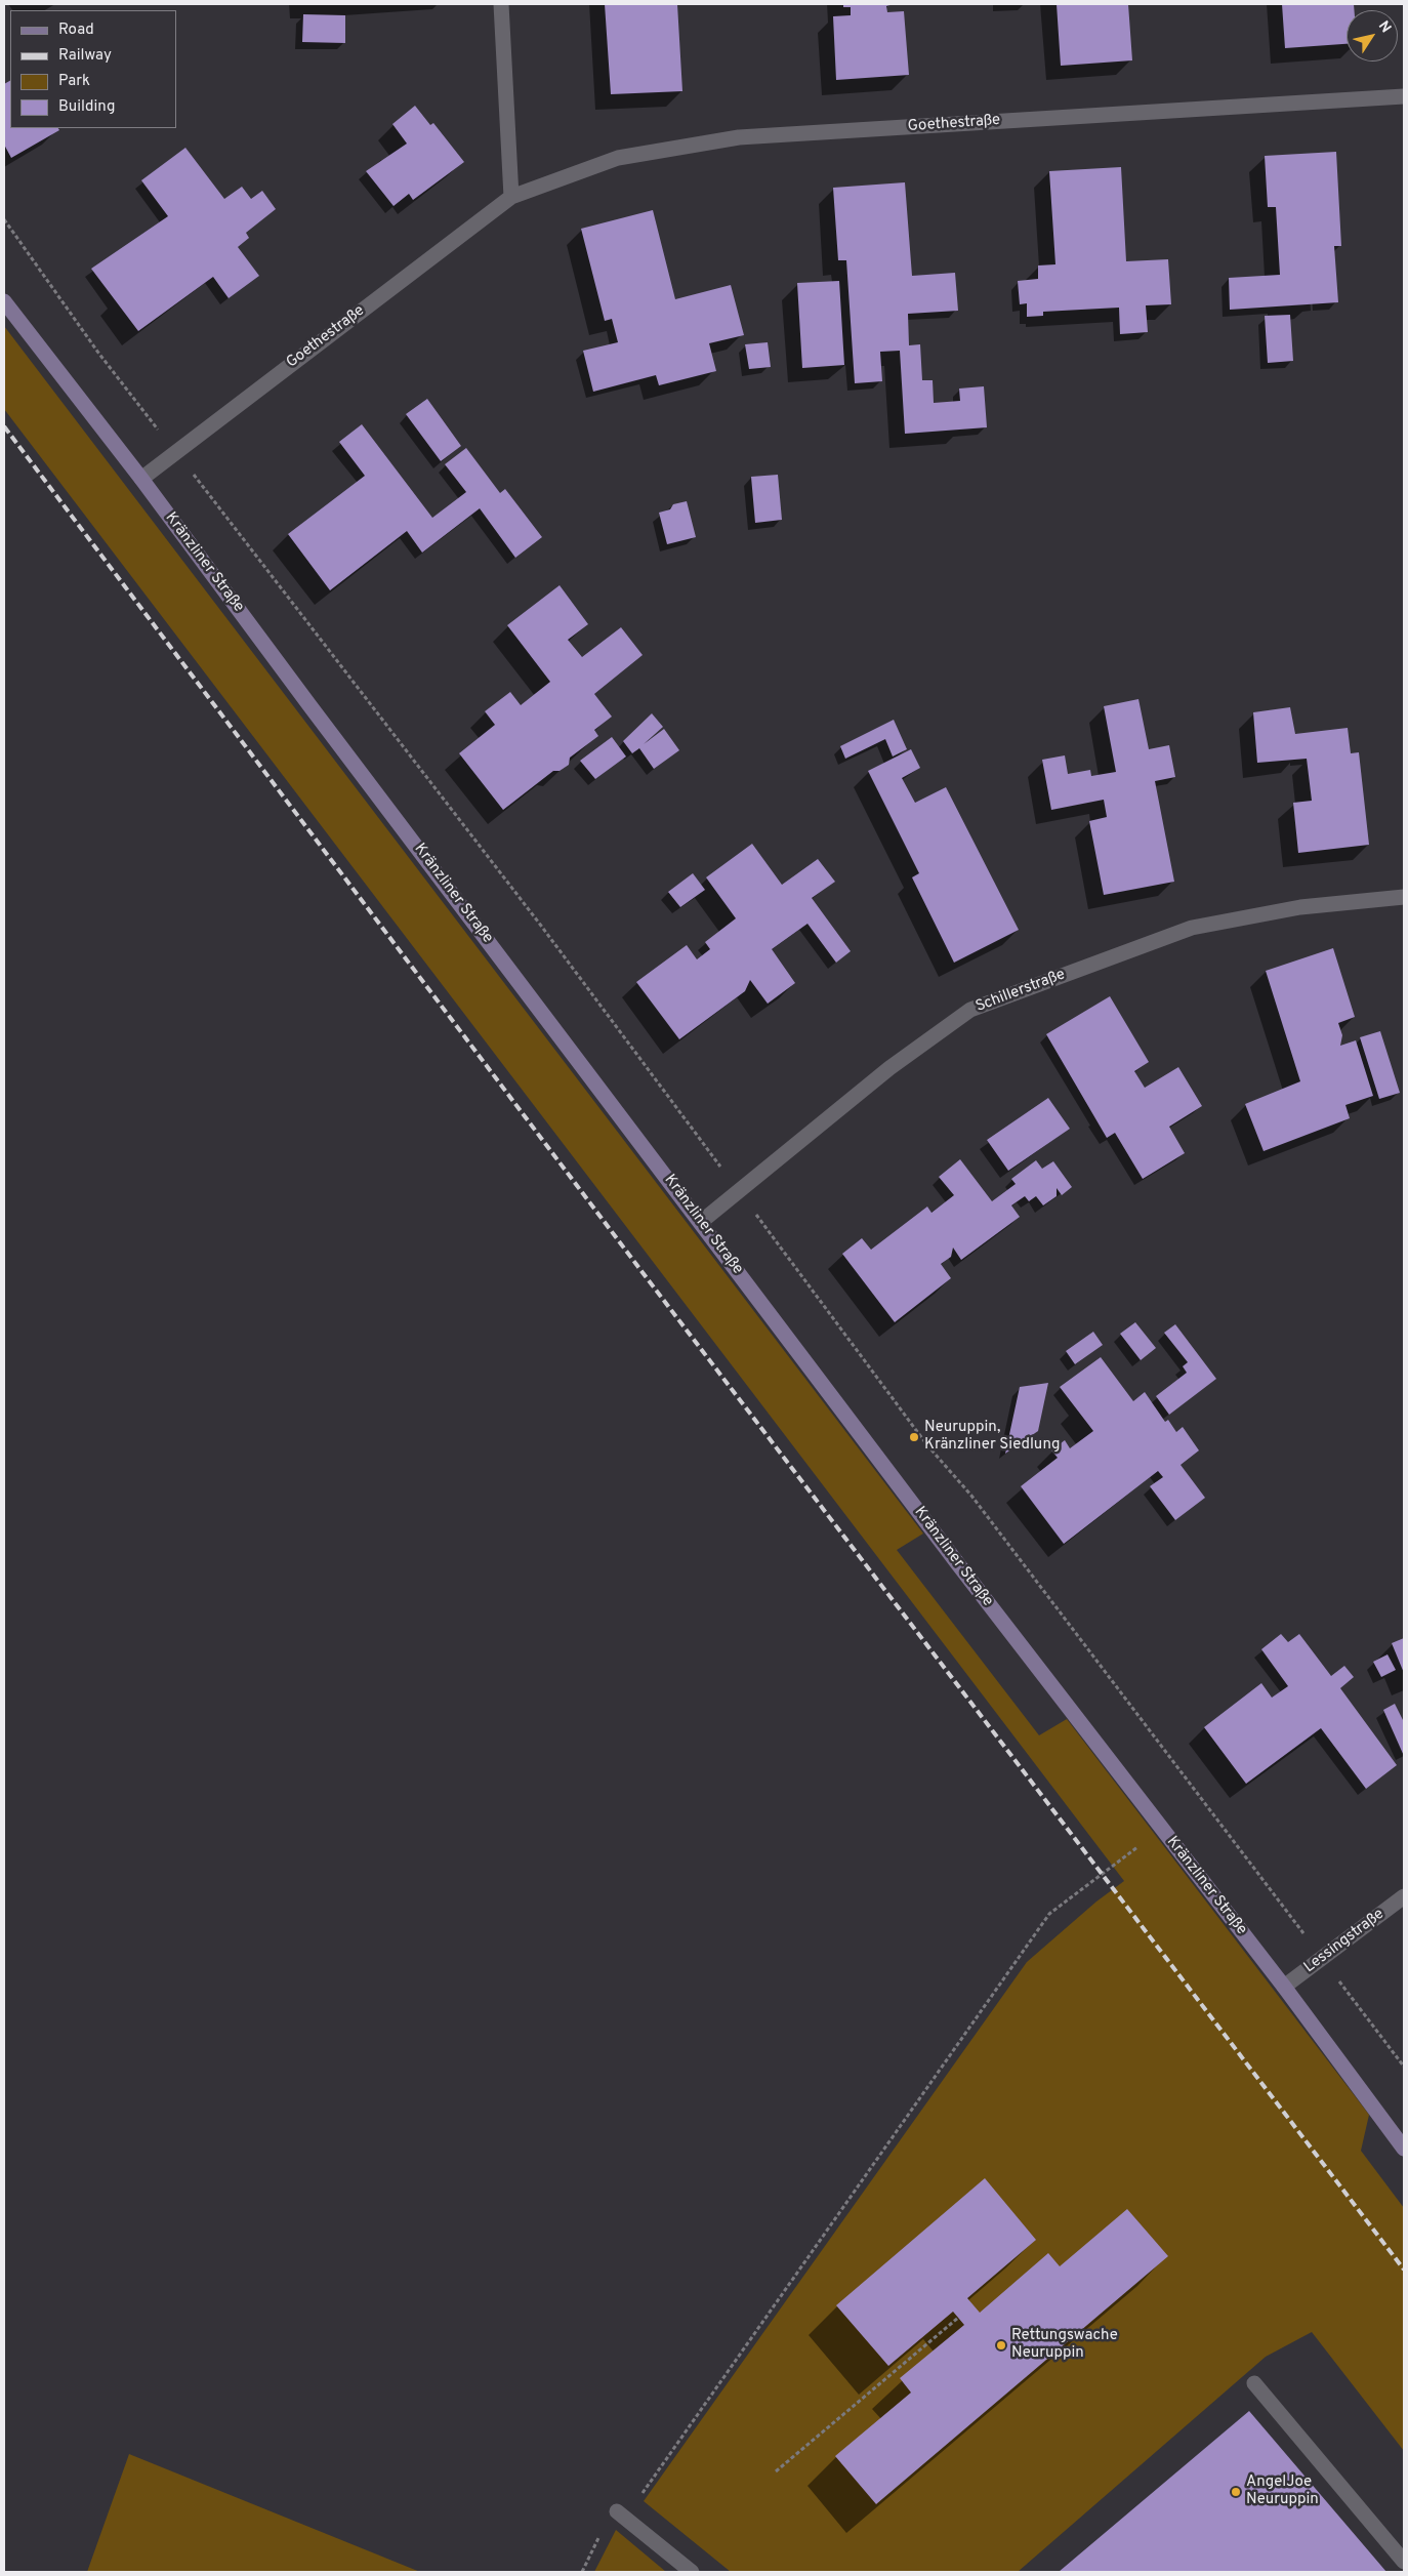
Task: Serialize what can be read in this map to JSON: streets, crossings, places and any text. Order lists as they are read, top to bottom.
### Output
{
  "streets": {
    "street": [
      "Goethestraße",
      "Kränzliner Straße",
      "Schillerstraße",
      "Lessingstraße"
    ]
  },
  "crossings": [
    ["Goethestraße", "Kränzliner Straße"],
    ["Kränzliner Straße", "Schillerstraße"],
    ["Kränzliner Straße", "Lessingstraße"]
  ],
  "places": ["Neuruppin, Kränzliner Siedlung", "Rettungswache Neuruppin", "AngelJoe Neuruppin"],
  "legend": [
    "Road",
    "Railway",
    "Park",
    "Building"
  ],
  "north": "top right"
}
